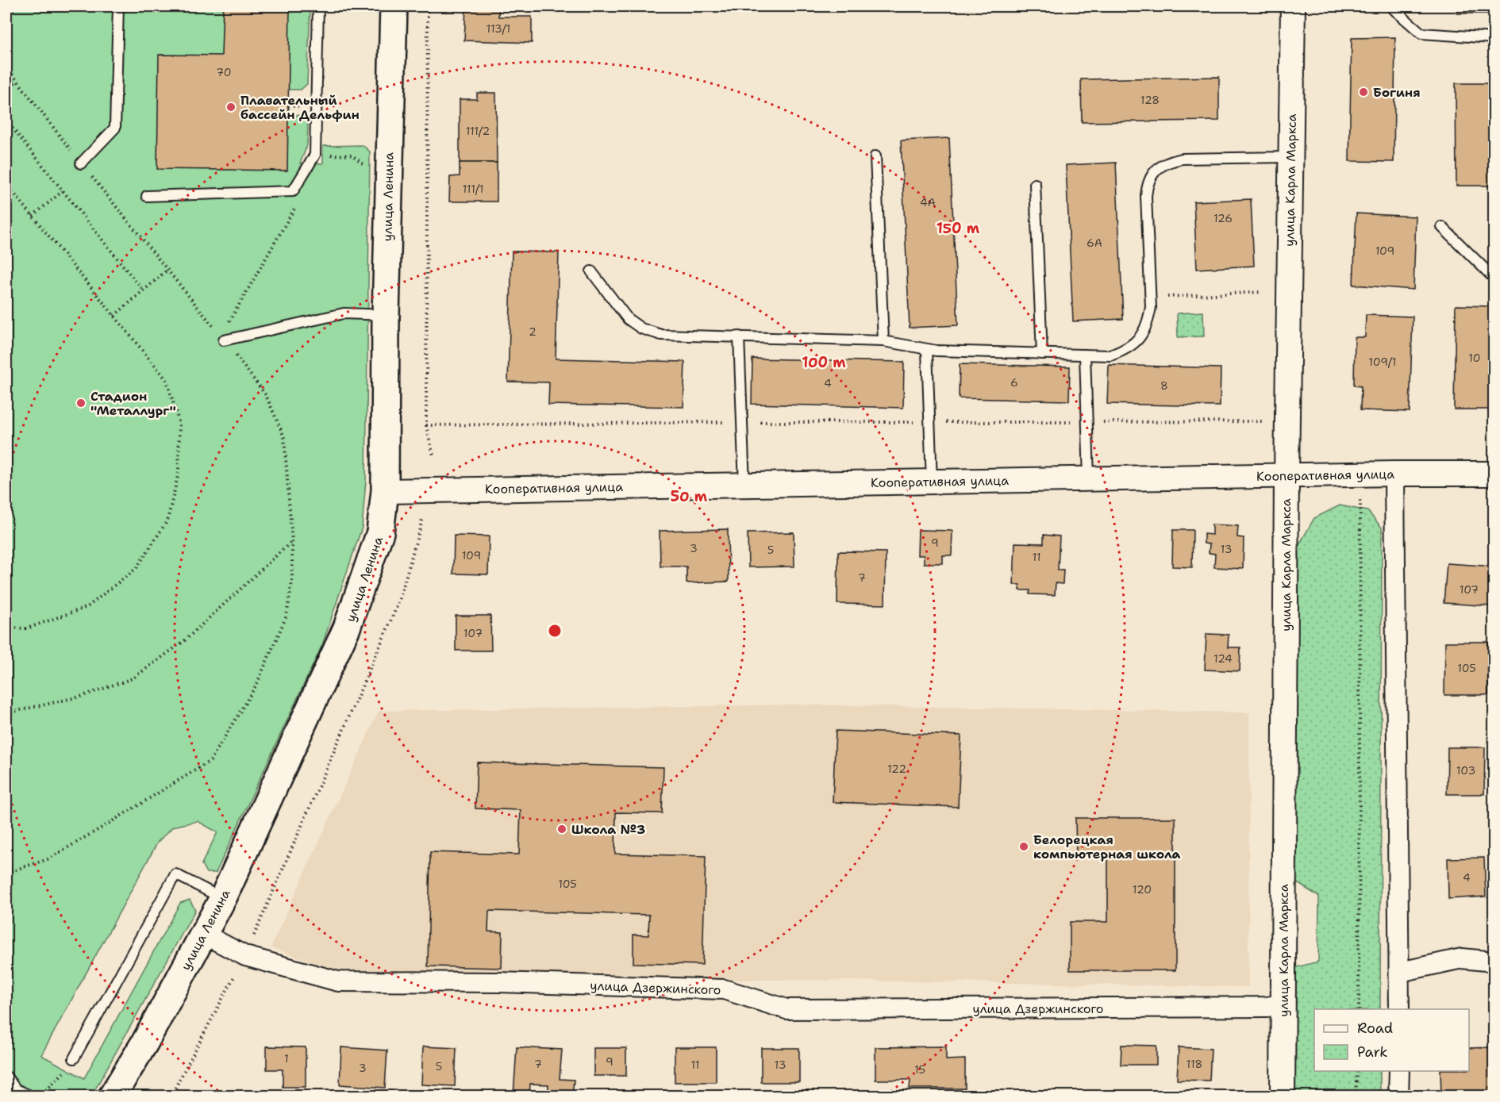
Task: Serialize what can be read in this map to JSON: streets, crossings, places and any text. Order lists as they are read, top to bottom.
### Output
{
  "streets": {
    "main road": ["улица Ленина"],
    "street": ["улица Карла Маркса", "Кооперативная улица", "улица Дзержинского"]
  },
  "crossings": [
    ["улица Карла Маркса", "Кооперативная улица"],
    ["улица Карла Маркса", "улица Дзержинского"],
    ["улица Ленина", "Кооперативная улица"],
    ["улица Ленина", "улица Дзержинского"]
  ],
  "places": [
    "Богиня",
    "Плавательный бассейн Дельфин",
    "Стадион \"Металлург\"",
    "Школа №3",
    "Белорецкая компьютерная школа"
  ],
  "house_numbers": [
    "113/1",
    "70",
    "128",
    "111/2",
    "111/1",
    "4А",
    "126",
    "6А",
    "109",
    "2",
    "10",
    "109/1",
    "6",
    "4",
    "8",
    "9",
    "3",
    "13",
    "5",
    "109",
    "11",
    "7",
    "107",
    "107",
    "124",
    "105",
    "122",
    "103",
    "4",
    "105",
    "120",
    "1",
    "9",
    "7",
    "118",
    "11",
    "13",
    "5",
    "3",
    "15"
  ],
  "legend": ["Road", "Park"],
  "rings": ["150 m", "100 m", "50 m"]
}
